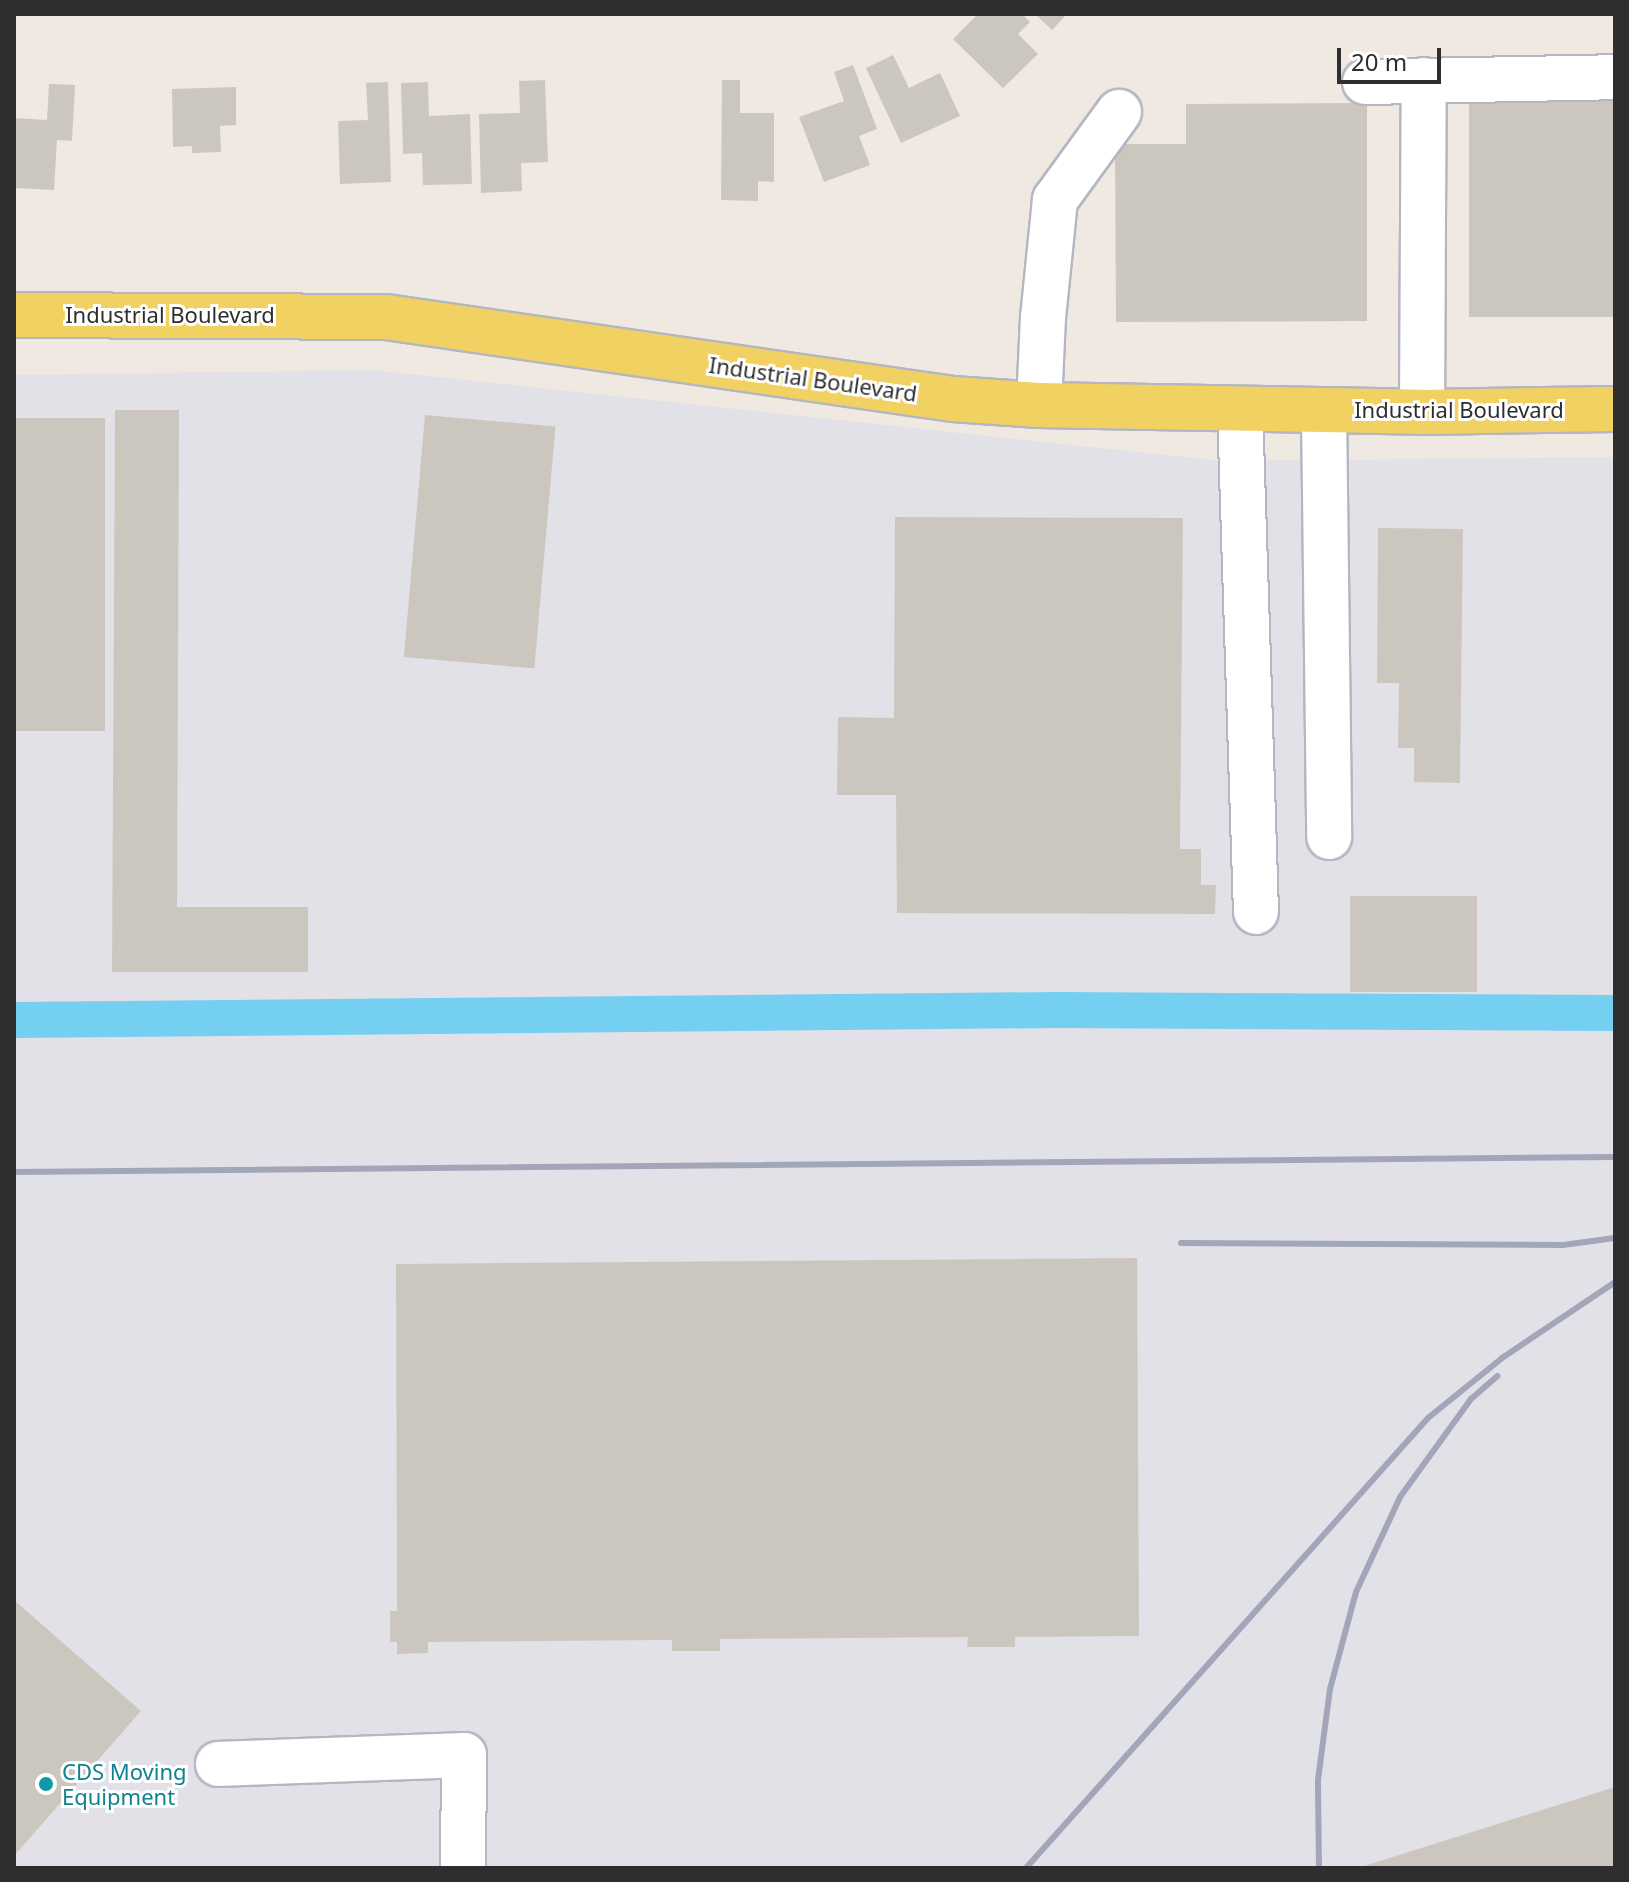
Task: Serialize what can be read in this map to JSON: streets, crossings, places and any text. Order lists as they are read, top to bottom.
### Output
{
  "streets": {
    "main road": ["Industrial Boulevard"]
  },
  "places": ["CDS Moving Equipment"],
  "scale_bar": "20 m"
}
